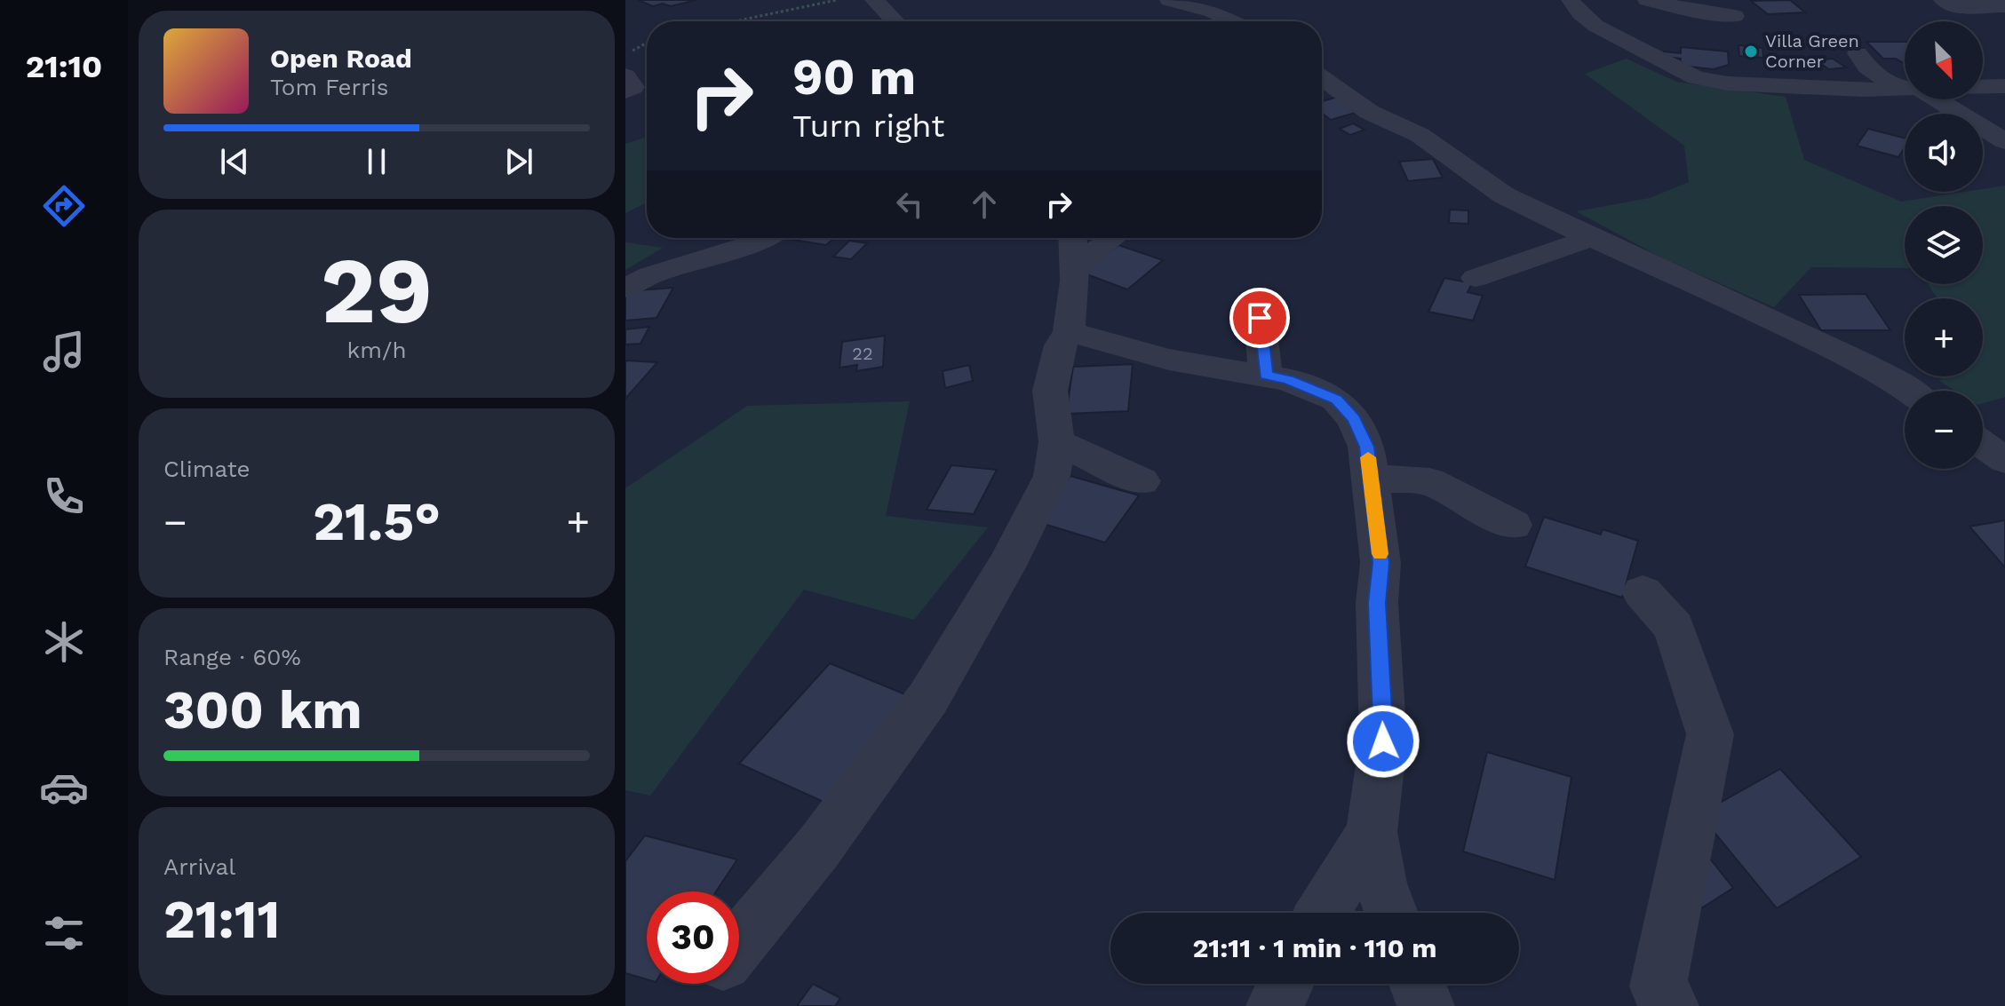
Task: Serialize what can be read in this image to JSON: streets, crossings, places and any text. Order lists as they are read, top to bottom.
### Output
{
  "places": ["Villa Green Corner"],
  "house_numbers": ["22"],
  "north": "bottom right",
  "page": {
    "tabs": "21:10",
    "map_buttons": ["+", "−"],
    "turn": ["90 m", "Turn right"],
    "song": ["Open Road", "Tom Ferris"],
    "tile": [
      ["29", "km/h"],
      "Climate",
      ["Range · 60%", "300 km"],
      ["Arrival", "21:11"]
    ],
    "heat": ["−", "21.5°", "+"],
    "limit": "30",
    "trip": "21:11 · 1 min · 110 m"
  }
}
